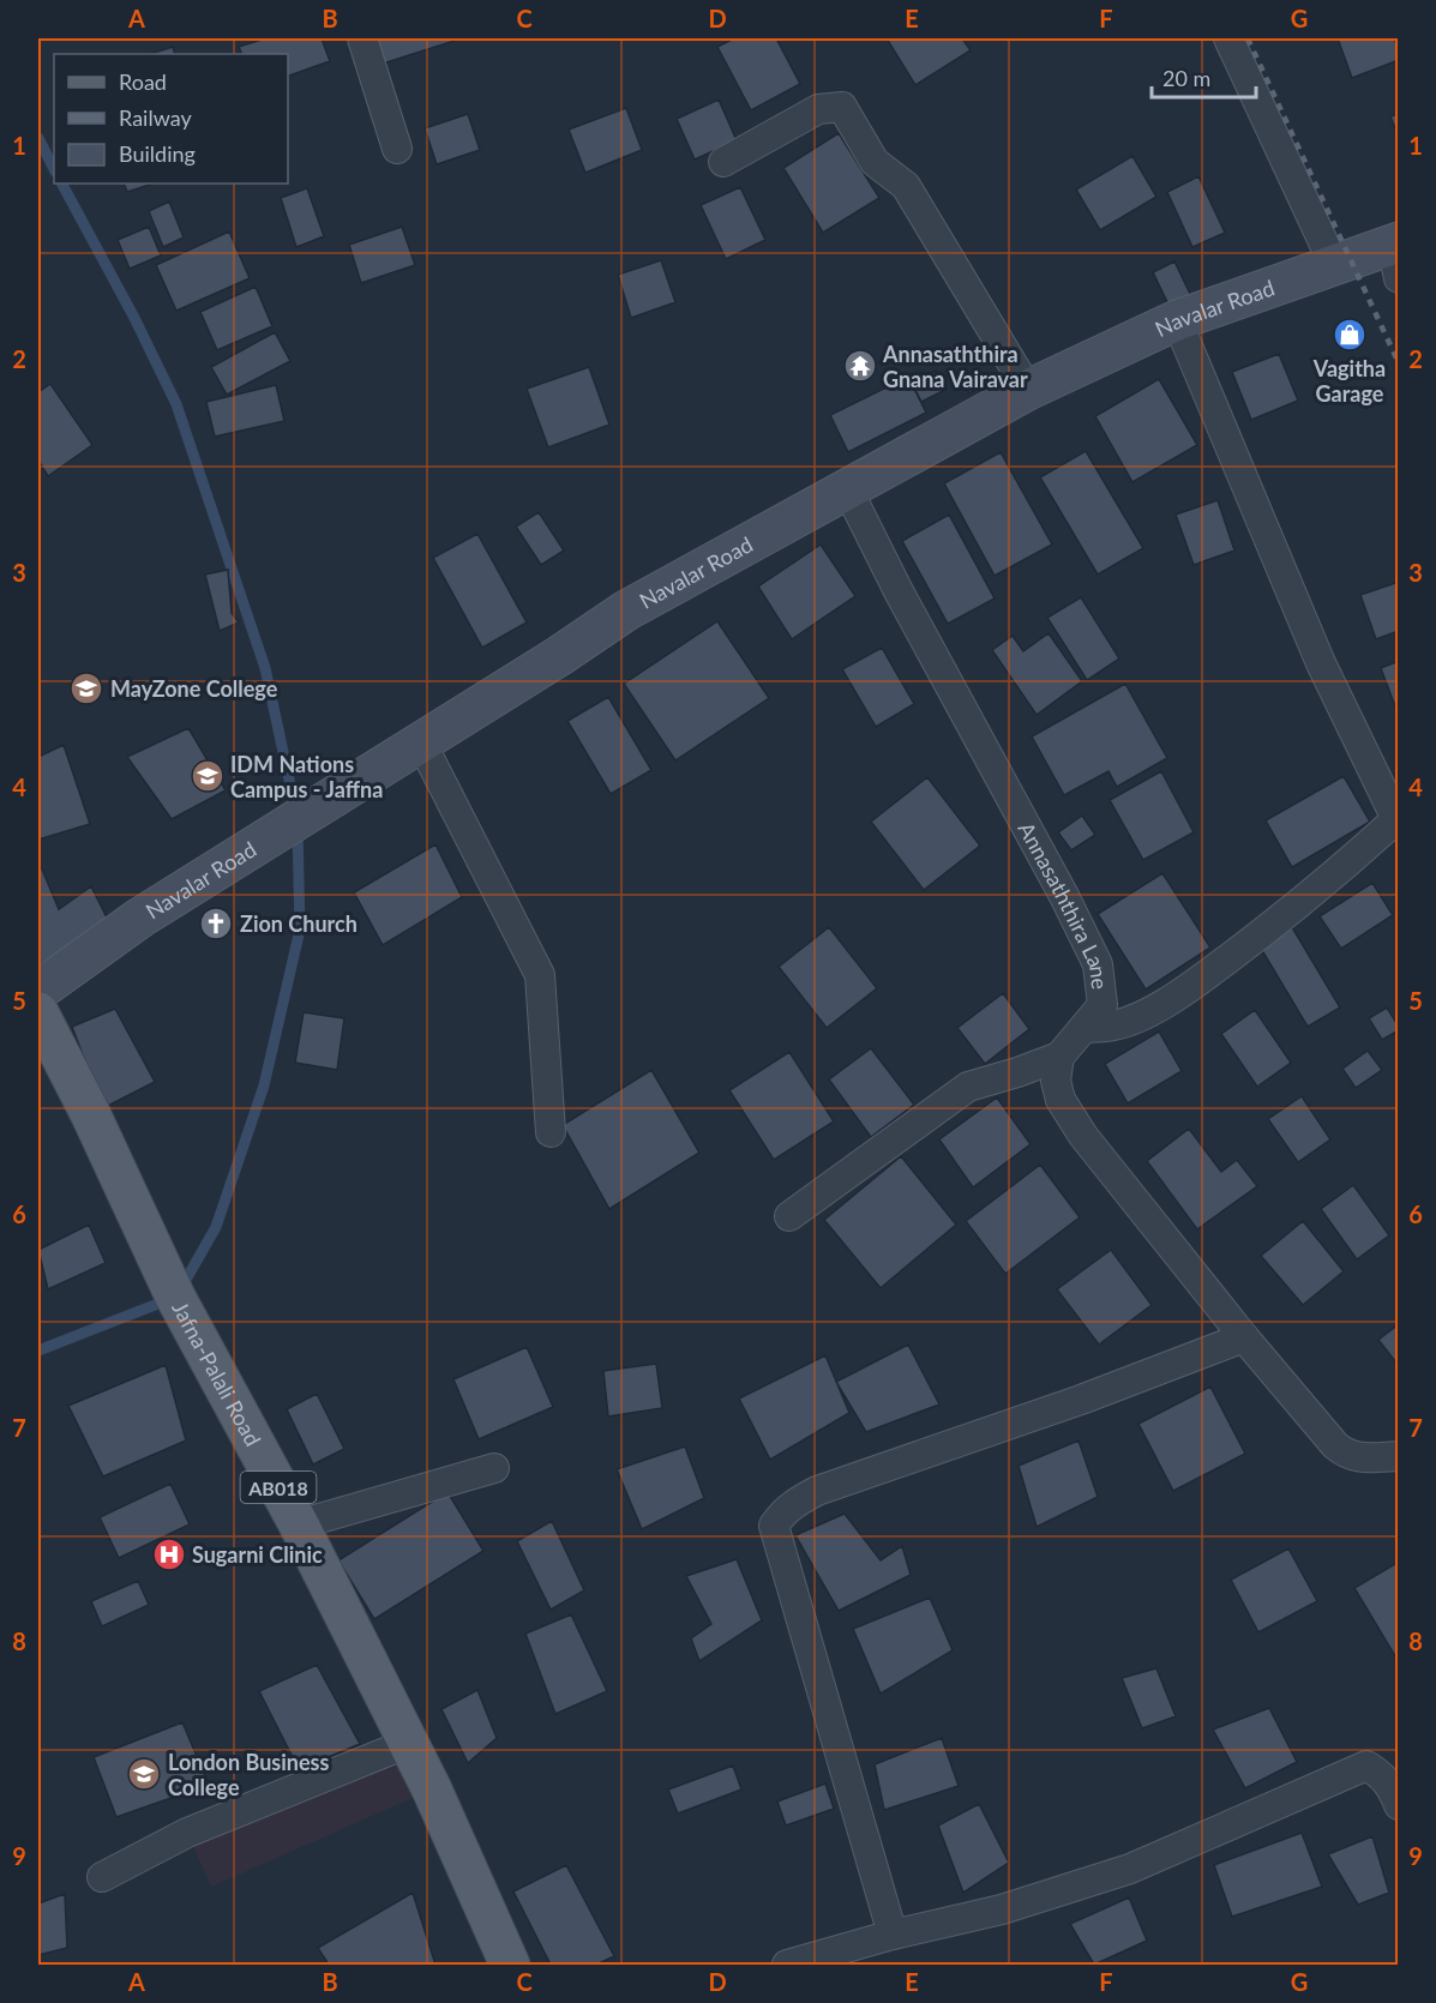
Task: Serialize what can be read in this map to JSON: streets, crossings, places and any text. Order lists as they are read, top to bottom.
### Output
{
  "streets": {
    "main road": ["Jafna-Palali Road", "AB018"],
    "street": ["Navalar Road", "Annasaththira Lane"]
  },
  "crossings": [
    ["Navalar Road", "Annasaththira Lane"]
  ],
  "places": {
    "shop": ["Vagitha Garage"],
    "temple": ["Annasaththira Gnana Vairavar"],
    "school or university": ["MayZone College", "IDM Nations Campus - Jaffna", "London Business College"],
    "church": ["Zion Church"],
    "hospital": ["Sugarni Clinic"]
  },
  "legend": ["Road", "Railway", "Building"],
  "scale_bar": "20 m",
  "grid": {
    "columns": [
      "A",
      "B",
      "C",
      "D",
      "E",
      "F",
      "G"
    ],
    "rows": [
      "1",
      "2",
      "3",
      "4",
      "5",
      "6",
      "7",
      "8",
      "9"
    ]
  }
}
